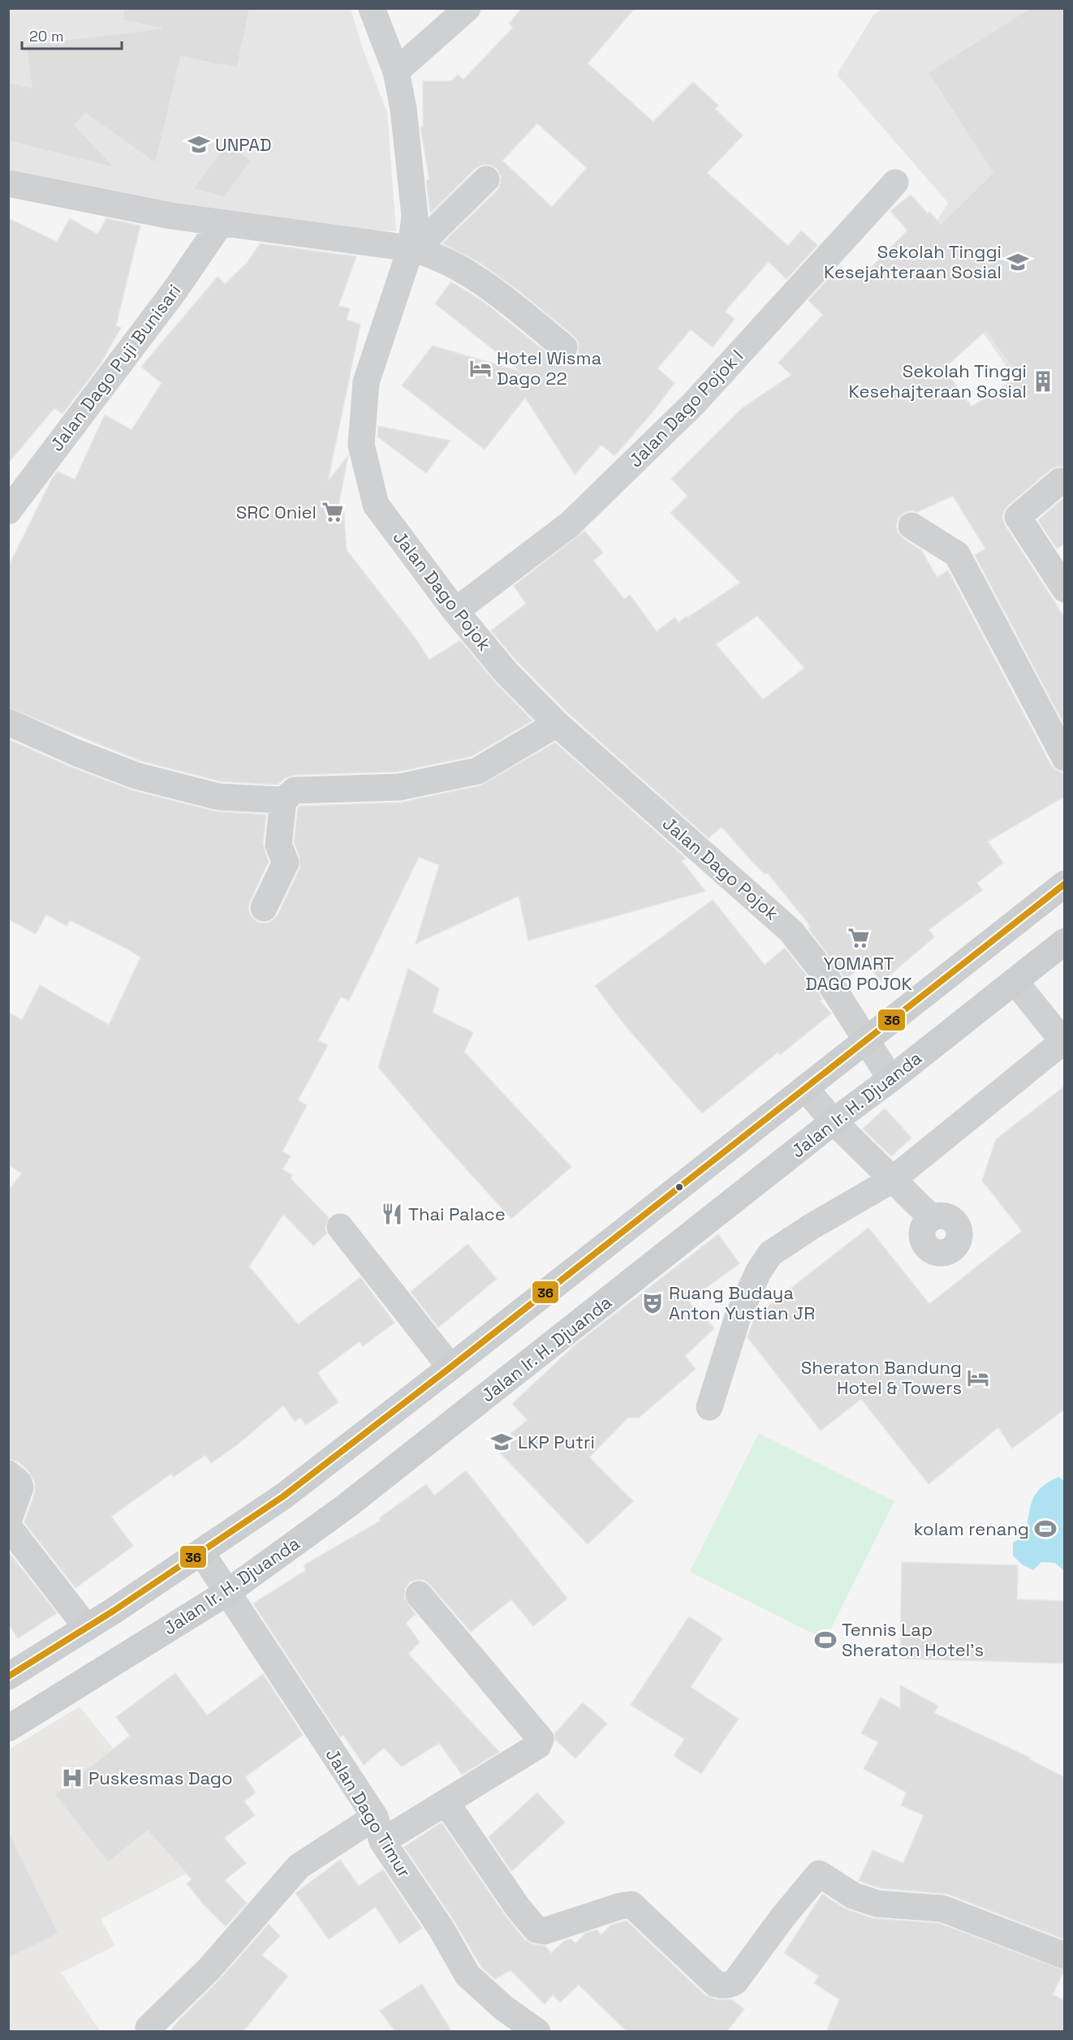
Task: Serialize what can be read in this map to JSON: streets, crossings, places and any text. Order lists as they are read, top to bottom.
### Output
{
  "streets": {
    "main road": ["Jalan Ir. H. Djuanda"],
    "street": [
      "Jalan Dago Puji Bunisari",
      "Jalan Dago Pojok I",
      "Jalan Dago Pojok",
      "Jalan Dago Timur"
    ]
  },
  "crossings": [
    ["Jalan Dago Pojok I", "Jalan Dago Pojok"],
    ["Jalan Dago Pojok", "Jalan Ir. H. Djuanda"],
    ["Jalan Ir. H. Djuanda", "Jalan Dago Timur"]
  ],
  "places": {
    "school or university": ["UNPAD", "Sekolah Tinggi Kesejahteraan Sosial", "LKP Putri"],
    "hotel": ["Hotel Wisma Dago 22", "Sheraton Bandung Hotel & Towers"],
    "building": ["Sekolah Tinggi Kesehajteraan Sosial"],
    "supermarket": ["SRC Oniel", "YOMART DAGO POJOK"],
    "restaurant": ["Thai Palace"],
    "theatre": ["Ruang Budaya Anton Yustian JR"],
    "sports": ["kolam renang", "Tennis Lap Sheraton Hotel's"],
    "hospital": ["Puskesmas Dago"]
  },
  "lines": ["transit line 36"],
  "scale_bar": "20 m"
}
